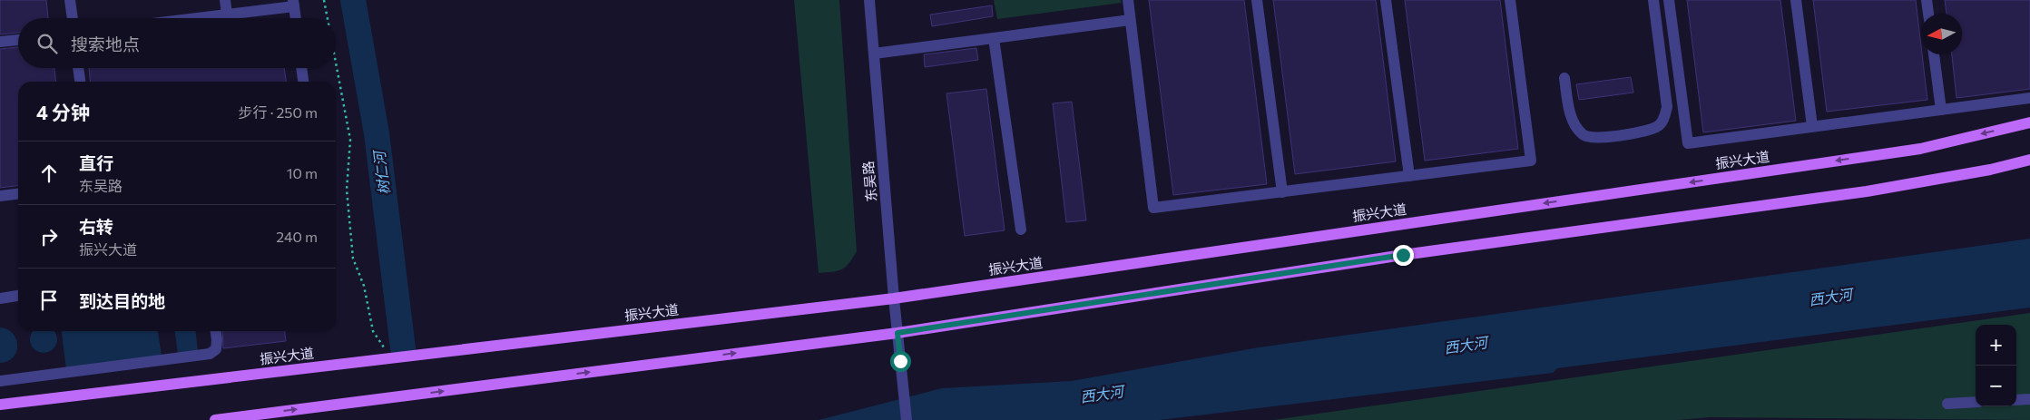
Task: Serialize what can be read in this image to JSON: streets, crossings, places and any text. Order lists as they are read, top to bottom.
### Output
{
  "streets": {
    "main road": ["振兴大道"],
    "street": ["东吴路"]
  },
  "crossings": [
    ["振兴大道", "东吴路"]
  ],
  "water": ["树仁河", "西大河"],
  "north": "left",
  "page": {
    "search": "搜索地点",
    "heading": ["4 分钟", "步行 · 250 m"],
    "list": [
      ["直行", "东吴路", "10 m"],
      ["右转", "振兴大道", "240 m"],
      "到达目的地"
    ],
    "map_buttons": ["+", "−"]
  }
}
